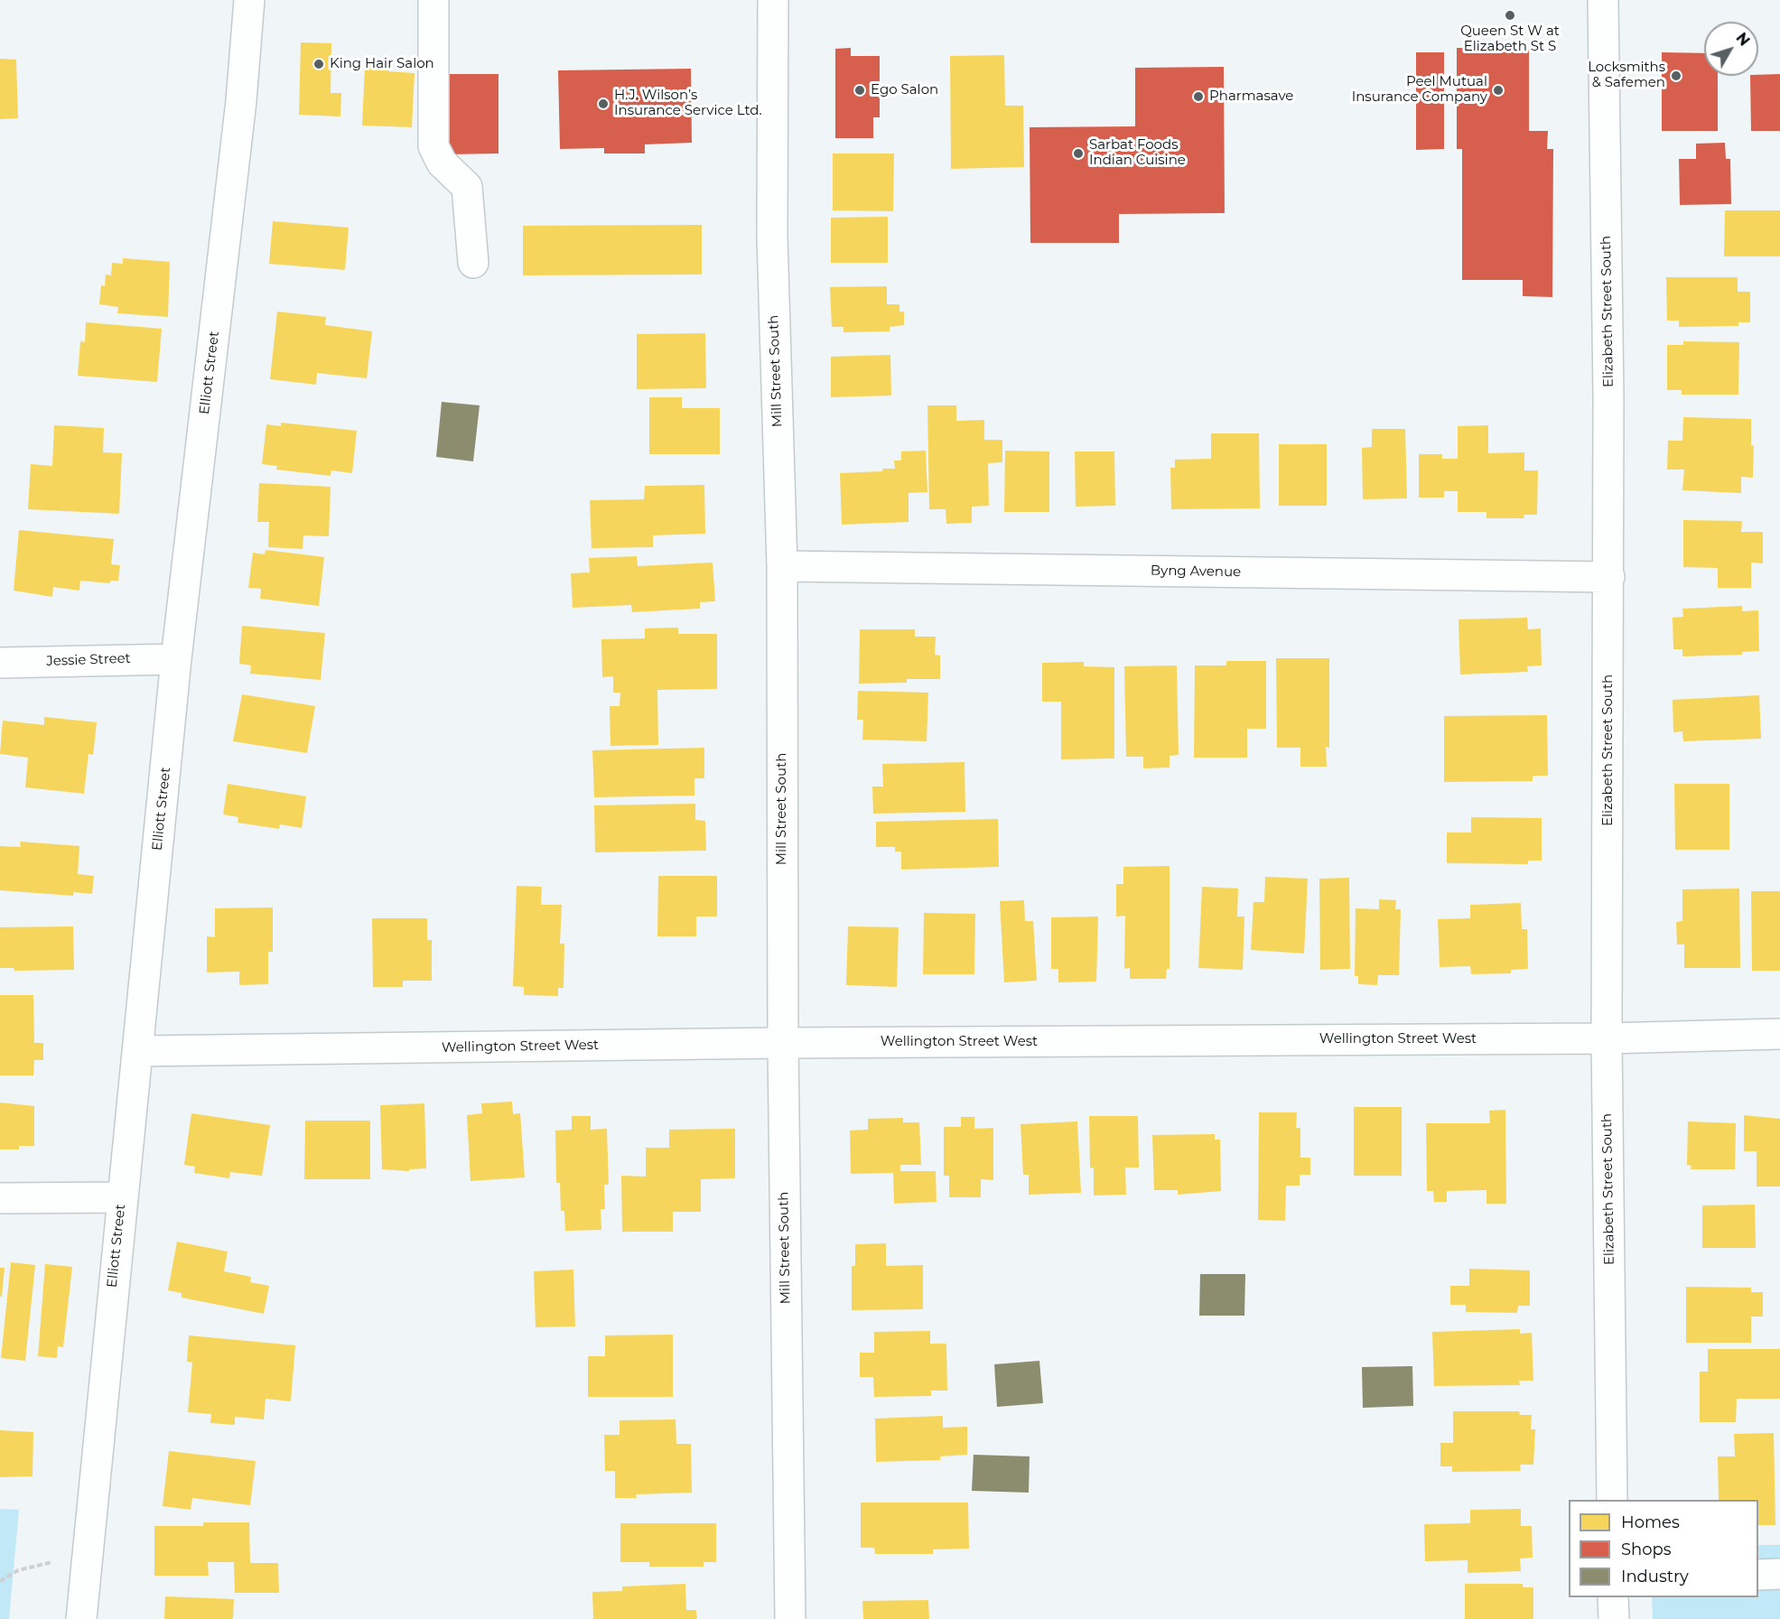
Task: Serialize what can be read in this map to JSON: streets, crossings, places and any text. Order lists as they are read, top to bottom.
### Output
{
  "streets": {
    "street": [
      "Elizabeth Street South",
      "Mill Street South",
      "Elliott Street",
      "Byng Avenue",
      "Jessie Street",
      "Wellington Street West"
    ]
  },
  "crossings": [
    ["Elizabeth Street South", "Byng Avenue"],
    ["Elizabeth Street South", "Wellington Street West"],
    ["Mill Street South", "Byng Avenue"],
    ["Mill Street South", "Wellington Street West"],
    ["Elliott Street", "Jessie Street"],
    ["Elliott Street", "Wellington Street West"]
  ],
  "places": [
    "Queen St W at Elizabeth St S",
    "King Hair Salon",
    "Locksmiths & Safemen",
    "Ego Salon",
    "Peel Mutual Insurance Company",
    "Pharmasave",
    "H.J. Wilson’s Insurance Service Ltd.",
    "Sarbat Foods Indian Cuisine"
  ],
  "legend": ["Homes", "Shops", "Industry"],
  "north": "top right"
}
